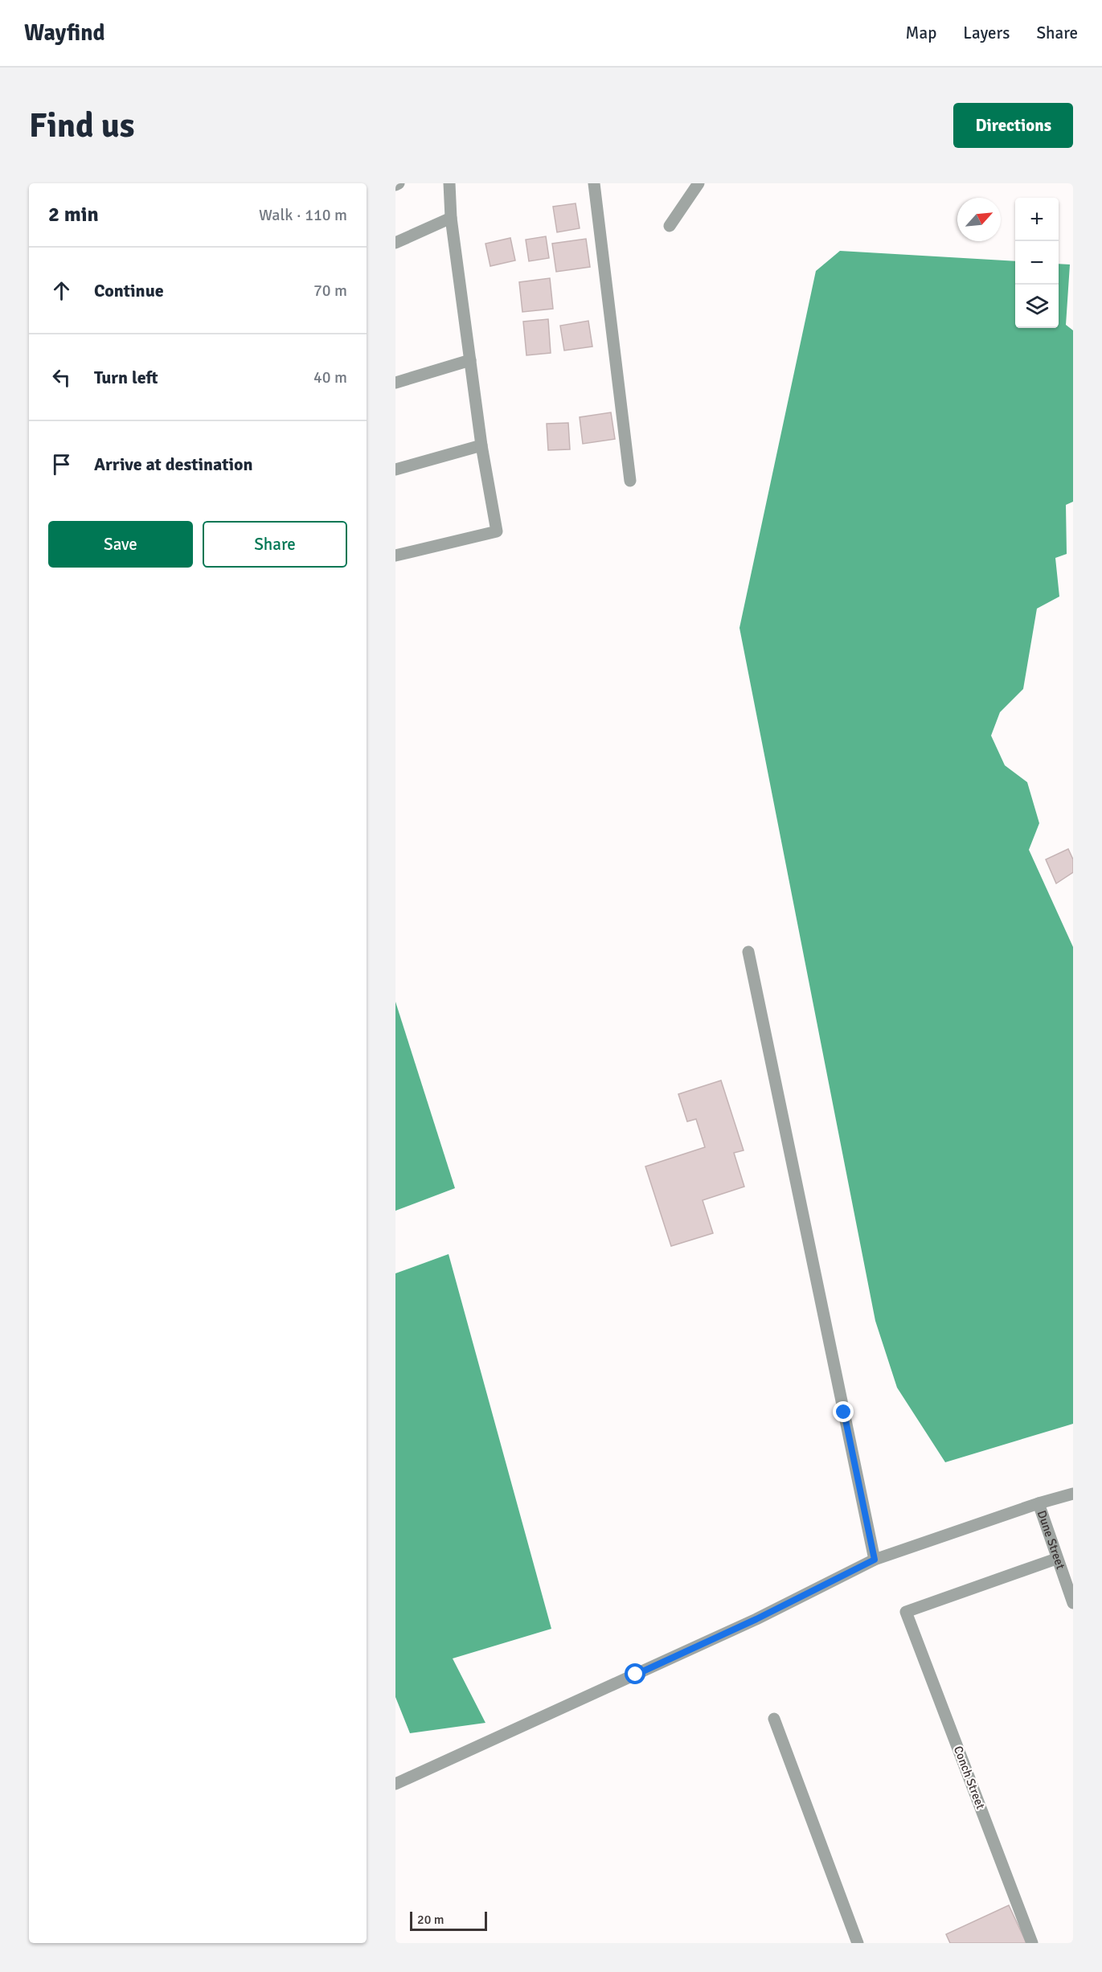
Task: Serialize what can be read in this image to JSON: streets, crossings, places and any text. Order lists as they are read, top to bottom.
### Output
{
  "streets": {
    "street": ["Dune Street", "Conch Street"]
  },
  "crossings": [
    ["Dune Street", "Conch Street"]
  ],
  "scale_bar": "20 m",
  "north": "top right",
  "page": {
    "header": "Wayfind",
    "nav": ["Map", "Layers", "Share"],
    "buttons": [
      "Directions",
      ["Save", "Share"]
    ],
    "title": "Find us",
    "heading": ["2 min", "Walk · 110 m"],
    "map_buttons": ["+", "−"],
    "list": [
      ["Continue", "70 m"],
      ["Turn left", "40 m"],
      "Arrive at destination"
    ],
    "scale": "20 m"
  }
}
